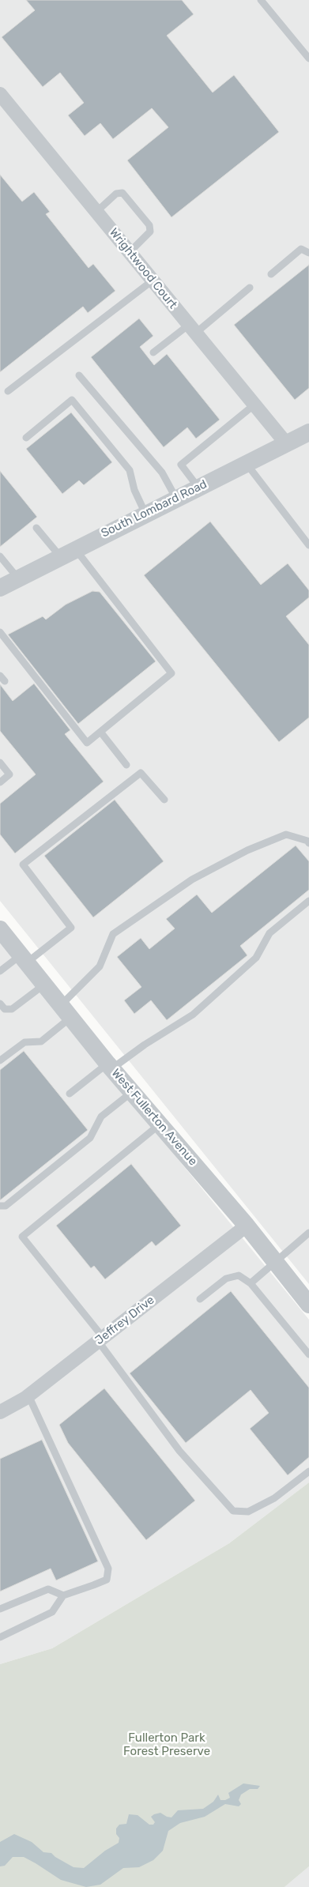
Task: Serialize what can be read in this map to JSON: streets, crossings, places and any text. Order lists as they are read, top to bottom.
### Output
{
  "streets": {
    "street": [
      "Wrightwood Court",
      "South Lombard Road",
      "West Fullerton Avenue",
      "Jeffrey Drive"
    ]
  },
  "crossings": [
    ["Wrightwood Court", "South Lombard Road"],
    ["West Fullerton Avenue", "Jeffrey Drive"]
  ],
  "parks": ["Fullerton Park Forest Preserve"]
}
